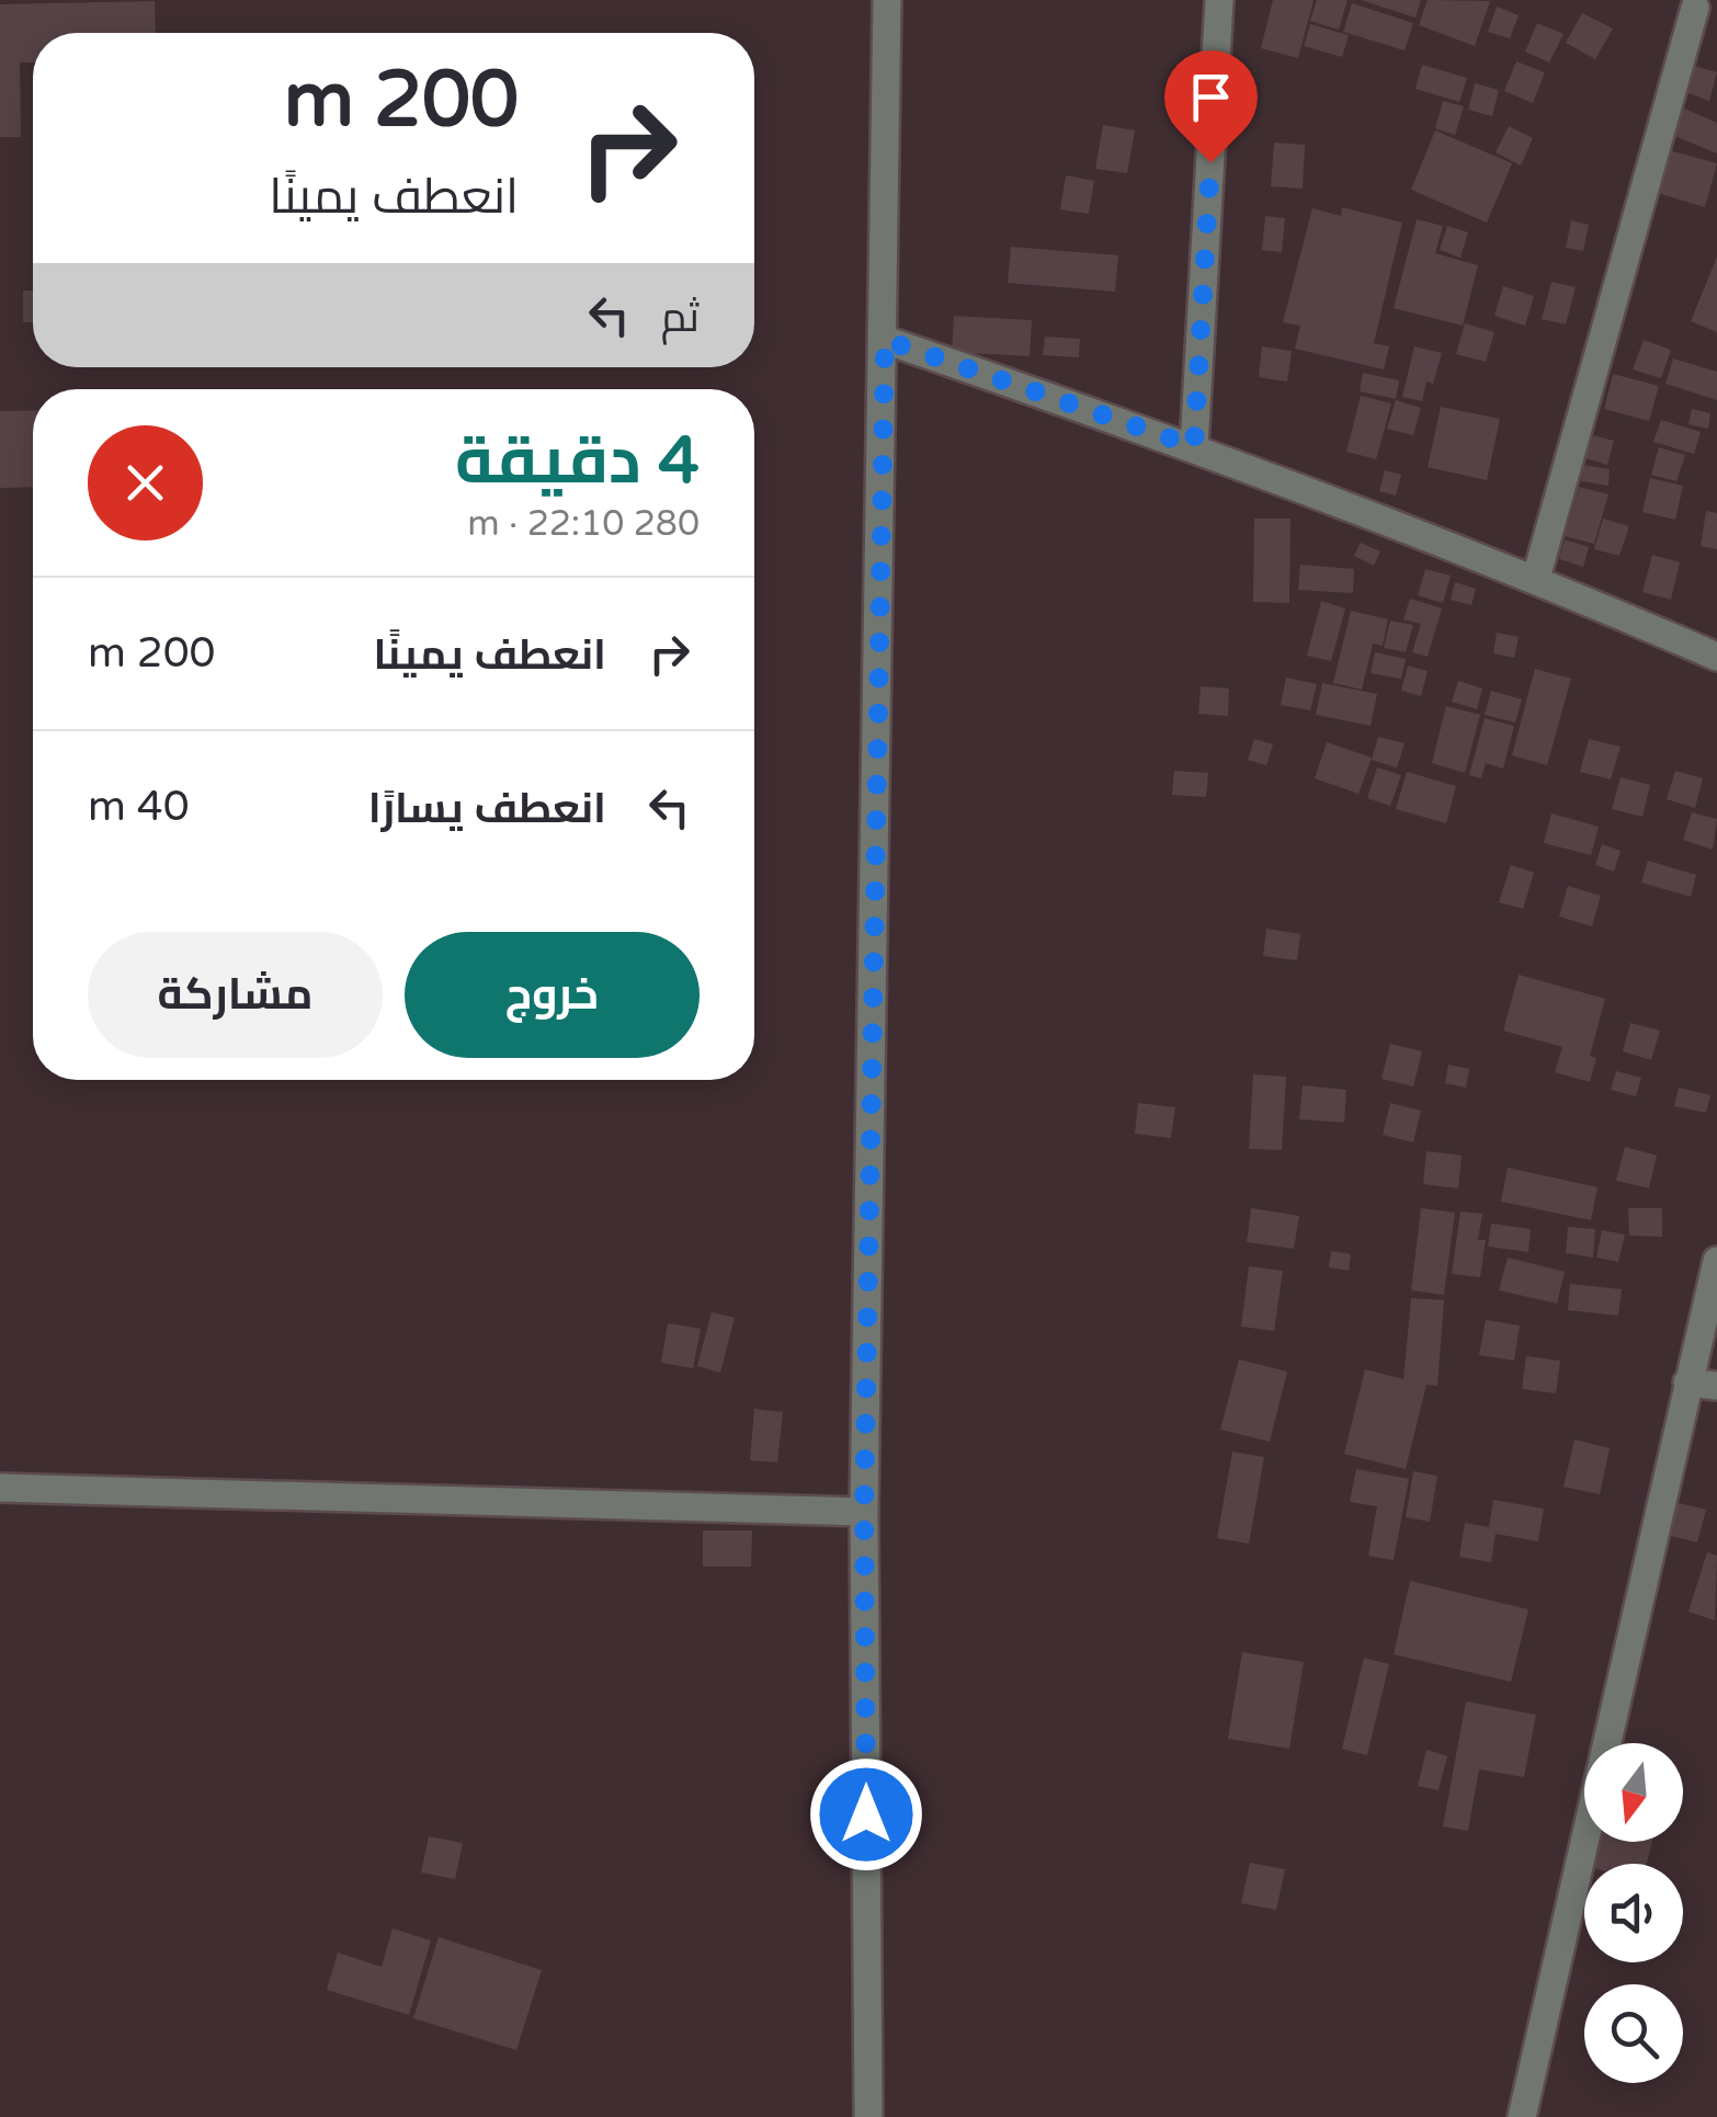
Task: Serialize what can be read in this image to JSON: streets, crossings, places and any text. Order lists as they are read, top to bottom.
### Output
{
  "north": "bottom",
  "page": {
    "turn": ["200 m", "انعطف يمينًا"],
    "then": "ثم",
    "heading": ["4 دقيقة", "280 m · 22:10"],
    "list": [
      {
        "name": "انعطف يمينًا",
        "value": "200 m"
      },
      {
        "name": "انعطف يسارًا",
        "value": "40 m"
      }
    ],
    "buttons": ["خروج", "مشاركة"]
  }
}
